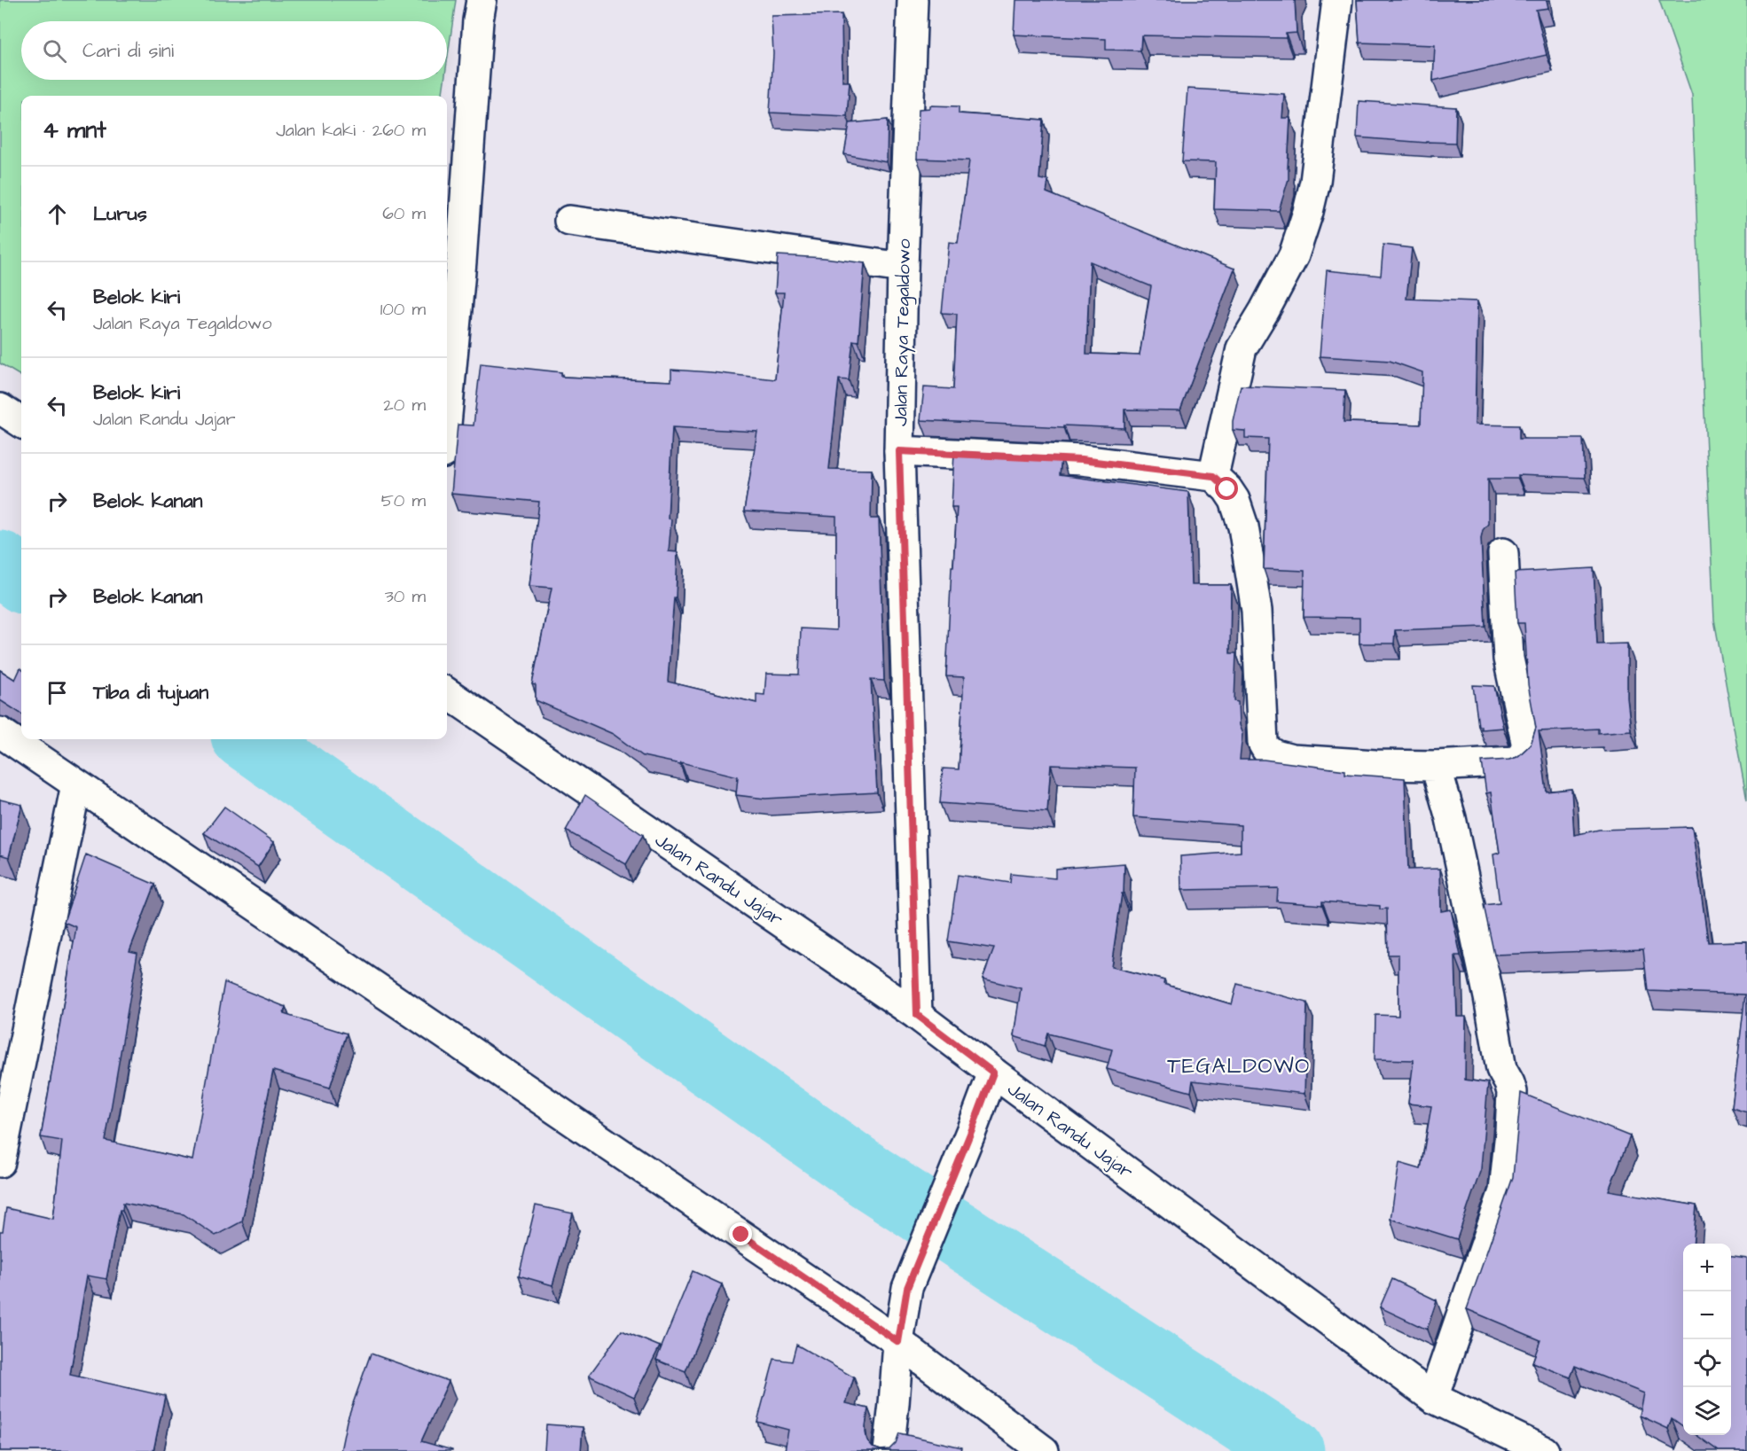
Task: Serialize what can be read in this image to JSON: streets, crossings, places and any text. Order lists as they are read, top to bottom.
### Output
{
  "streets": {
    "street": ["Jalan Raya Tegaldowo", "Jalan Randu Jajar"]
  },
  "crossings": [
    ["Jalan Raya Tegaldowo", "Jalan Randu Jajar"]
  ],
  "districts": ["TEGALDOWO"],
  "page": {
    "search": "Cari di sini",
    "heading": ["4 mnt", "Jalan kaki · 260 m"],
    "list": [
      ["Lurus", "60 m"],
      ["Belok kiri", "Jalan Raya Tegaldowo", "100 m"],
      ["Belok kiri", "Jalan Randu Jajar", "20 m"],
      ["Belok kanan", "50 m"],
      ["Belok kanan", "30 m"],
      "Tiba di tujuan"
    ],
    "map_buttons": ["+", "−"]
  }
}
